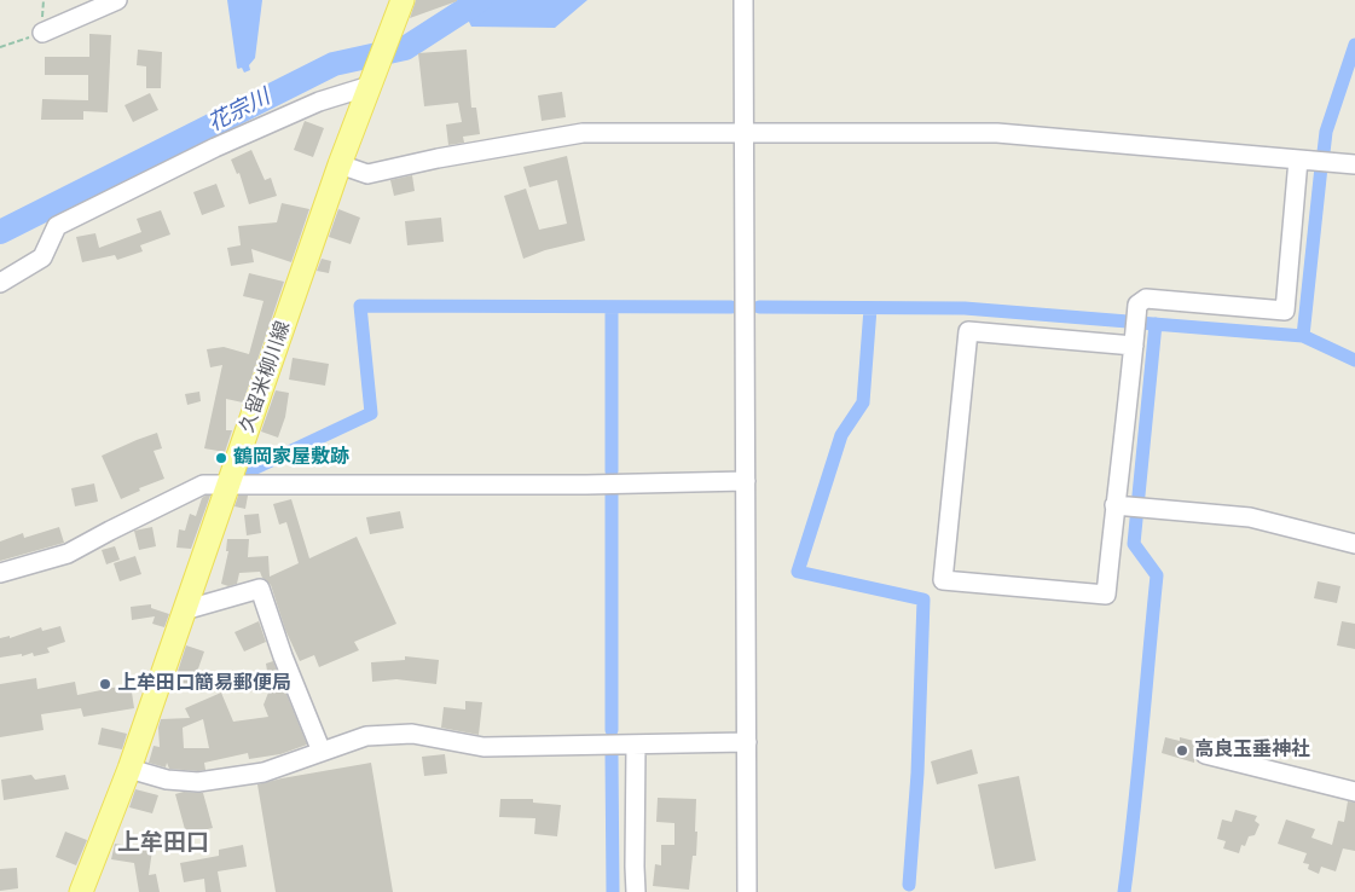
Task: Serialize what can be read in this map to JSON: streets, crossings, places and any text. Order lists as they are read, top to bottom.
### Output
{
  "streets": {
    "main road": ["久留米柳川線"]
  },
  "districts": ["上牟田口"],
  "water": ["花宗川"],
  "places": ["鶴岡家屋敷跡", "上牟田口簡易郵便局", "高良玉垂神社"]
}
